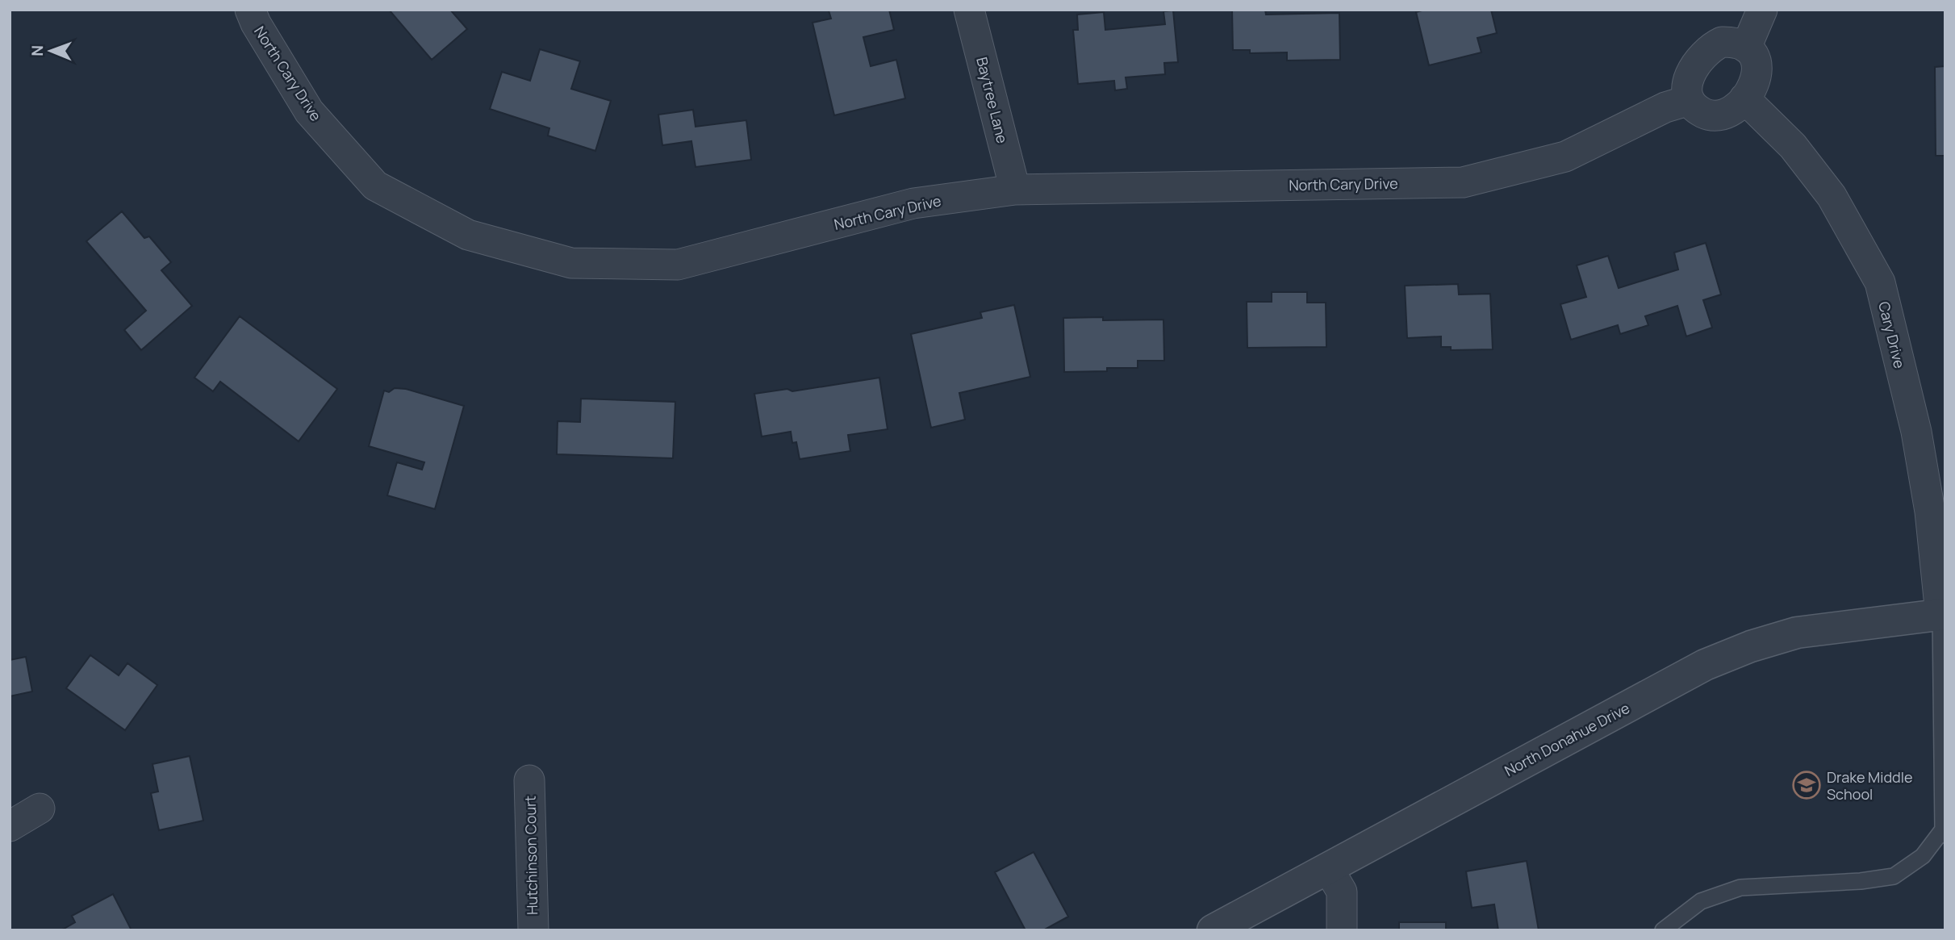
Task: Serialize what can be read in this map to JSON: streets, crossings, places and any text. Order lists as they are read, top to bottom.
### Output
{
  "streets": {
    "street": [
      "North Cary Drive",
      "Baytree Lane",
      "Cary Drive",
      "North Donahue Drive",
      "Hutchinson Court"
    ]
  },
  "crossings": [
    ["North Cary Drive", "Baytree Lane"],
    ["North Cary Drive", "Cary Drive"],
    ["Cary Drive", "North Donahue Drive"]
  ],
  "places": {
    "school or university": ["Drake Middle School"]
  },
  "north": "left"
}
